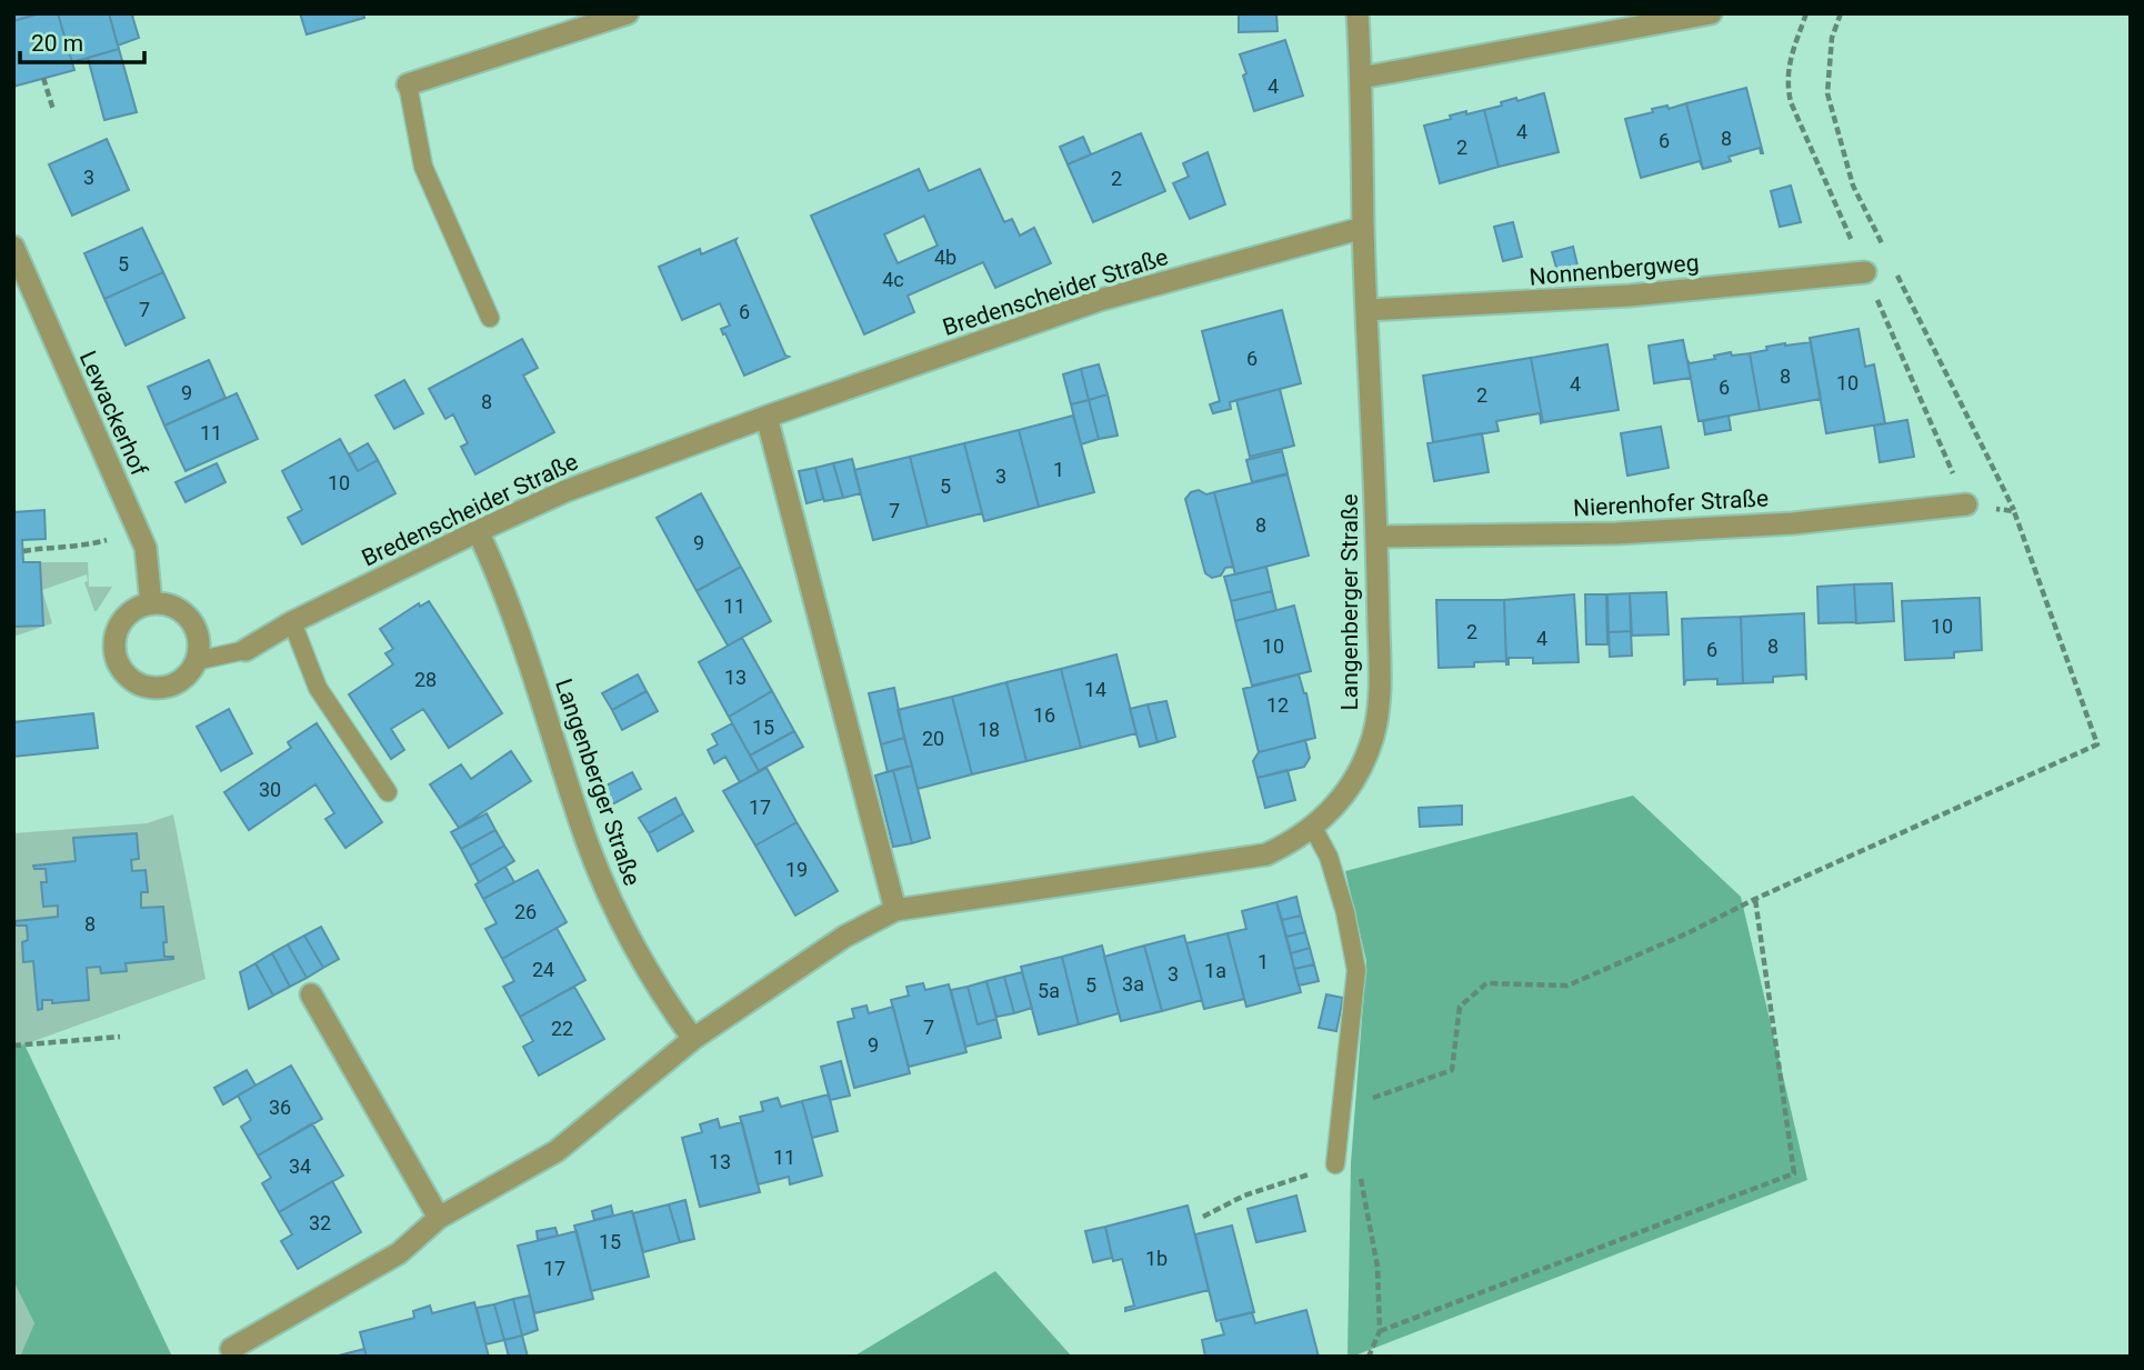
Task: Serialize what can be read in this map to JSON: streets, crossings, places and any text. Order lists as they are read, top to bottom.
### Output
{
  "streets": {
    "street": [
      "Nonnenbergweg",
      "Bredenscheider Straße",
      "Lewackerhof",
      "Nierenhofer Straße",
      "Langenberger Straße"
    ]
  },
  "crossings": [
    ["Nonnenbergweg", "Langenberger Straße"],
    ["Bredenscheider Straße", "Langenberger Straße"],
    ["Nierenhofer Straße", "Langenberger Straße"]
  ],
  "house_numbers": [
    "4",
    "4",
    "8",
    "6",
    "2",
    "3",
    "2",
    "4b",
    "5",
    "4c",
    "7",
    "6",
    "6",
    "8",
    "10",
    "4",
    "6",
    "9",
    "2",
    "8",
    "11",
    "1",
    "3",
    "10",
    "5",
    "7",
    "8",
    "9",
    "11",
    "10",
    "2",
    "4",
    "10",
    "8",
    "6",
    "13",
    "28",
    "14",
    "12",
    "16",
    "15",
    "18",
    "20",
    "30",
    "17",
    "19",
    "26",
    "8",
    "1",
    "24",
    "1a",
    "3",
    "3a",
    "5",
    "5a",
    "7",
    "22",
    "9",
    "36",
    "11",
    "13",
    "34",
    "32",
    "15",
    "1b",
    "17"
  ],
  "scale_bar": "20 m"
}
